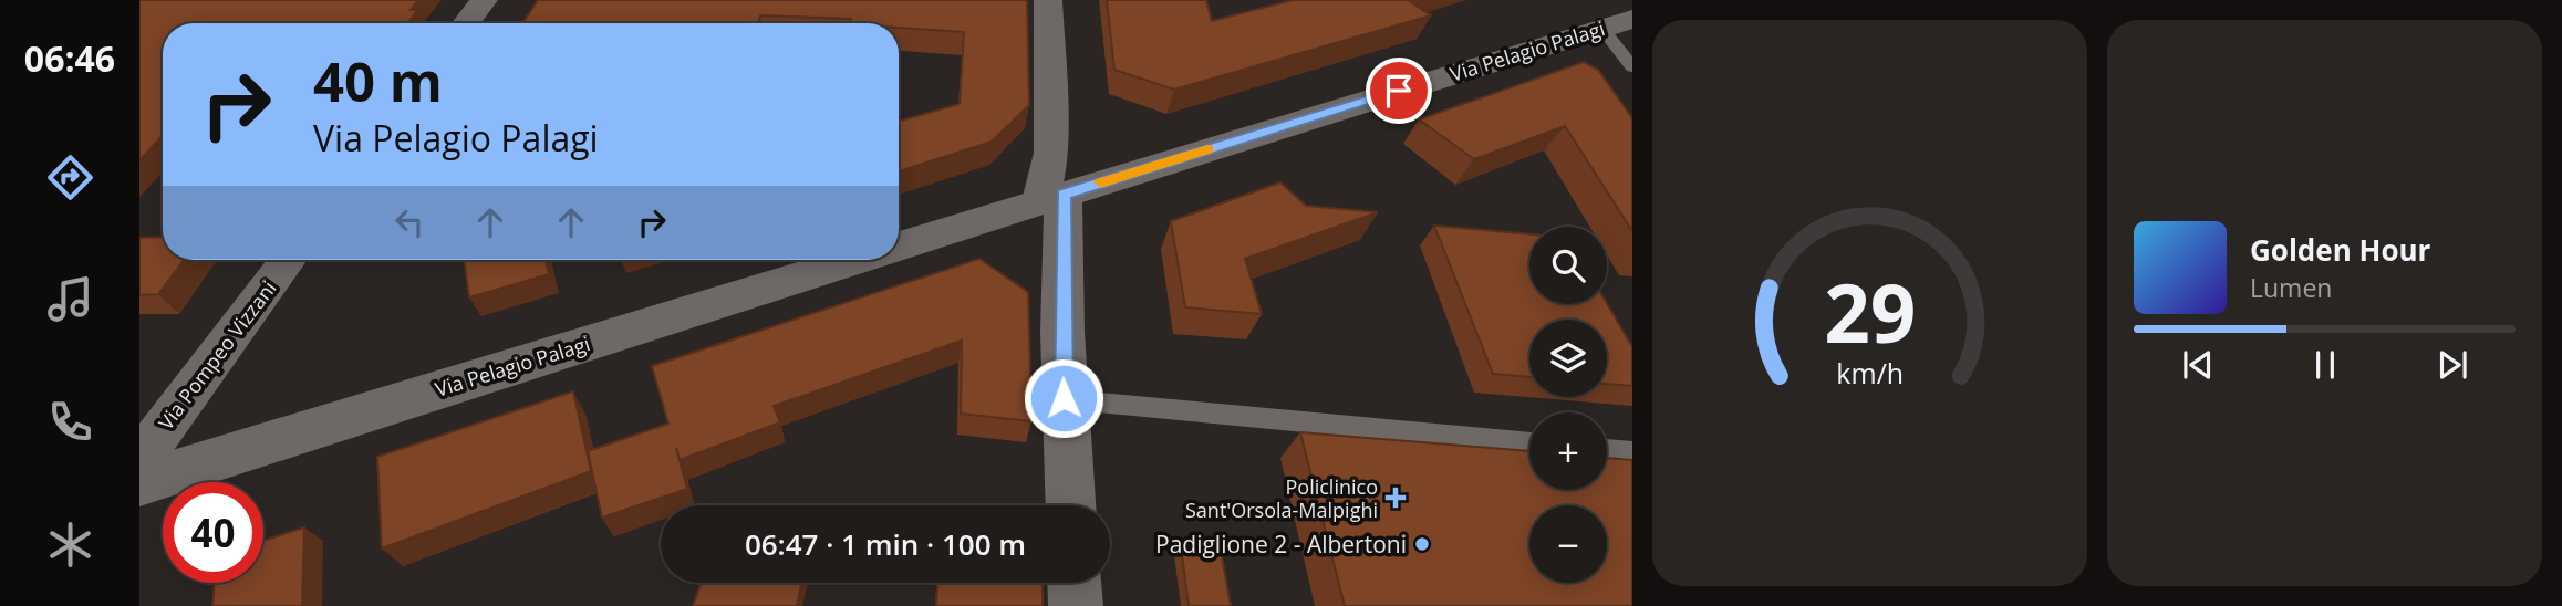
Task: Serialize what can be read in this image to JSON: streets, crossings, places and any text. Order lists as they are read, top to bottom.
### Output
{
  "streets": {
    "street": ["Via Pelagio Palagi", "Via Pompeo Vizzani"]
  },
  "places": {
    "health": ["Policlinico Sant'Orsola-Malpighi"],
    "other": ["Padiglione 2 - Albertoni"]
  },
  "page": {
    "tabs": "06:46",
    "turn": ["40 m", "Via Pelagio Palagi"],
    "song": ["Golden Hour", "Lumen"],
    "map_buttons": ["+", "−"],
    "limit": "40",
    "trip": "06:47 · 1 min · 100 m",
    "gauge": ["29", "km/h"]
  }
}
